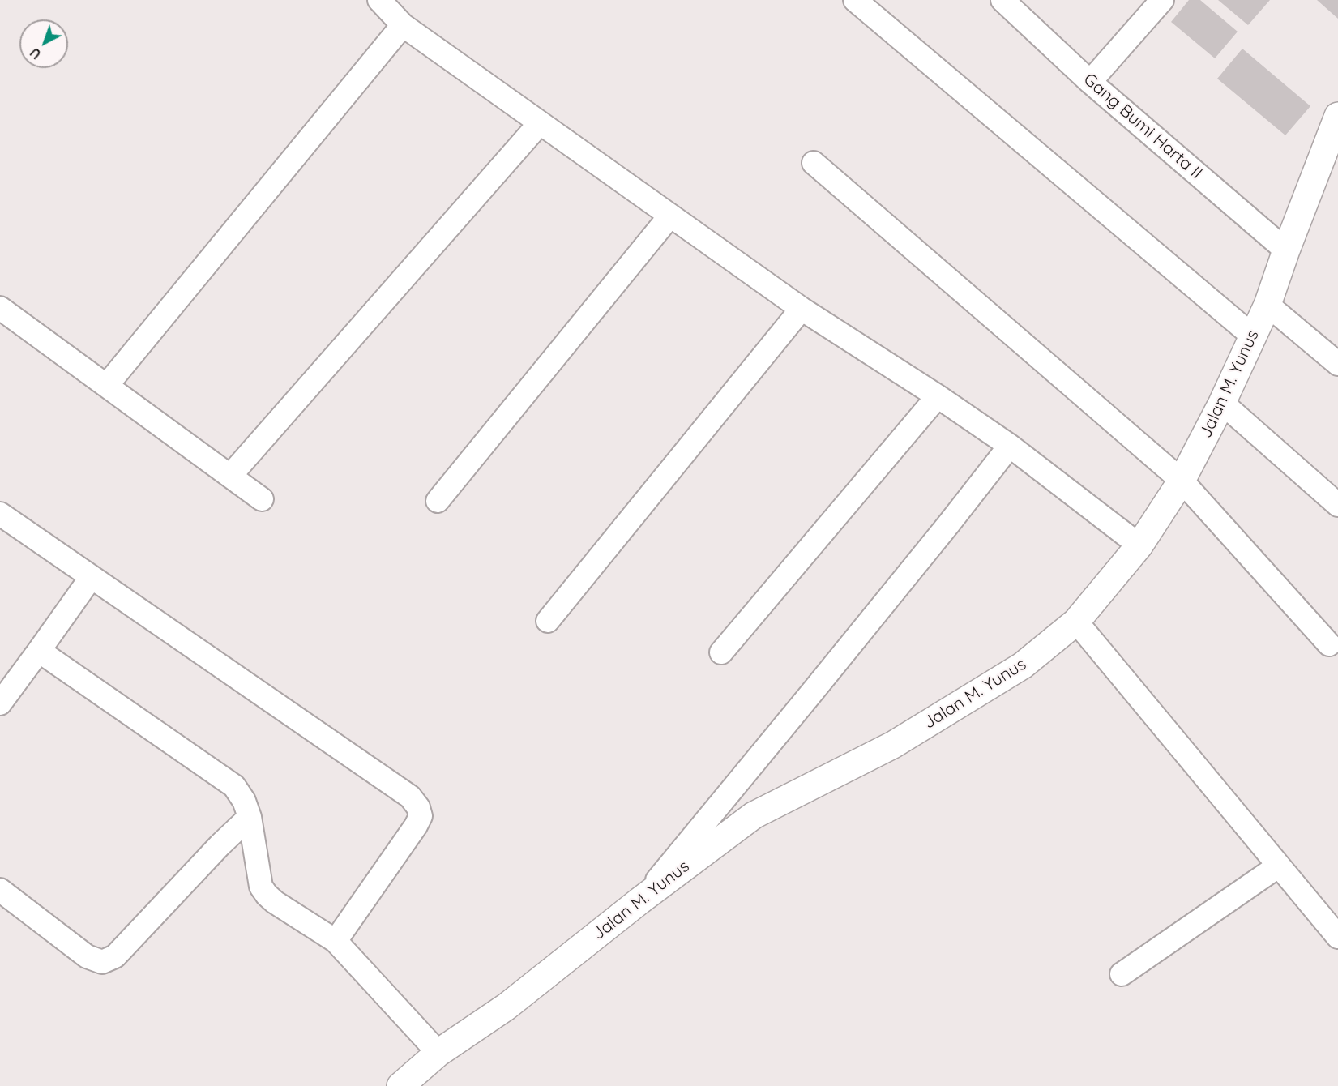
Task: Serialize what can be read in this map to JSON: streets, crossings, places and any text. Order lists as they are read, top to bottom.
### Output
{
  "streets": {
    "street": ["Gang Bumi Harta II", "Jalan M. Yunus"]
  },
  "crossings": [
    ["Gang Bumi Harta II", "Jalan M. Yunus"]
  ],
  "north": "bottom left"
}
